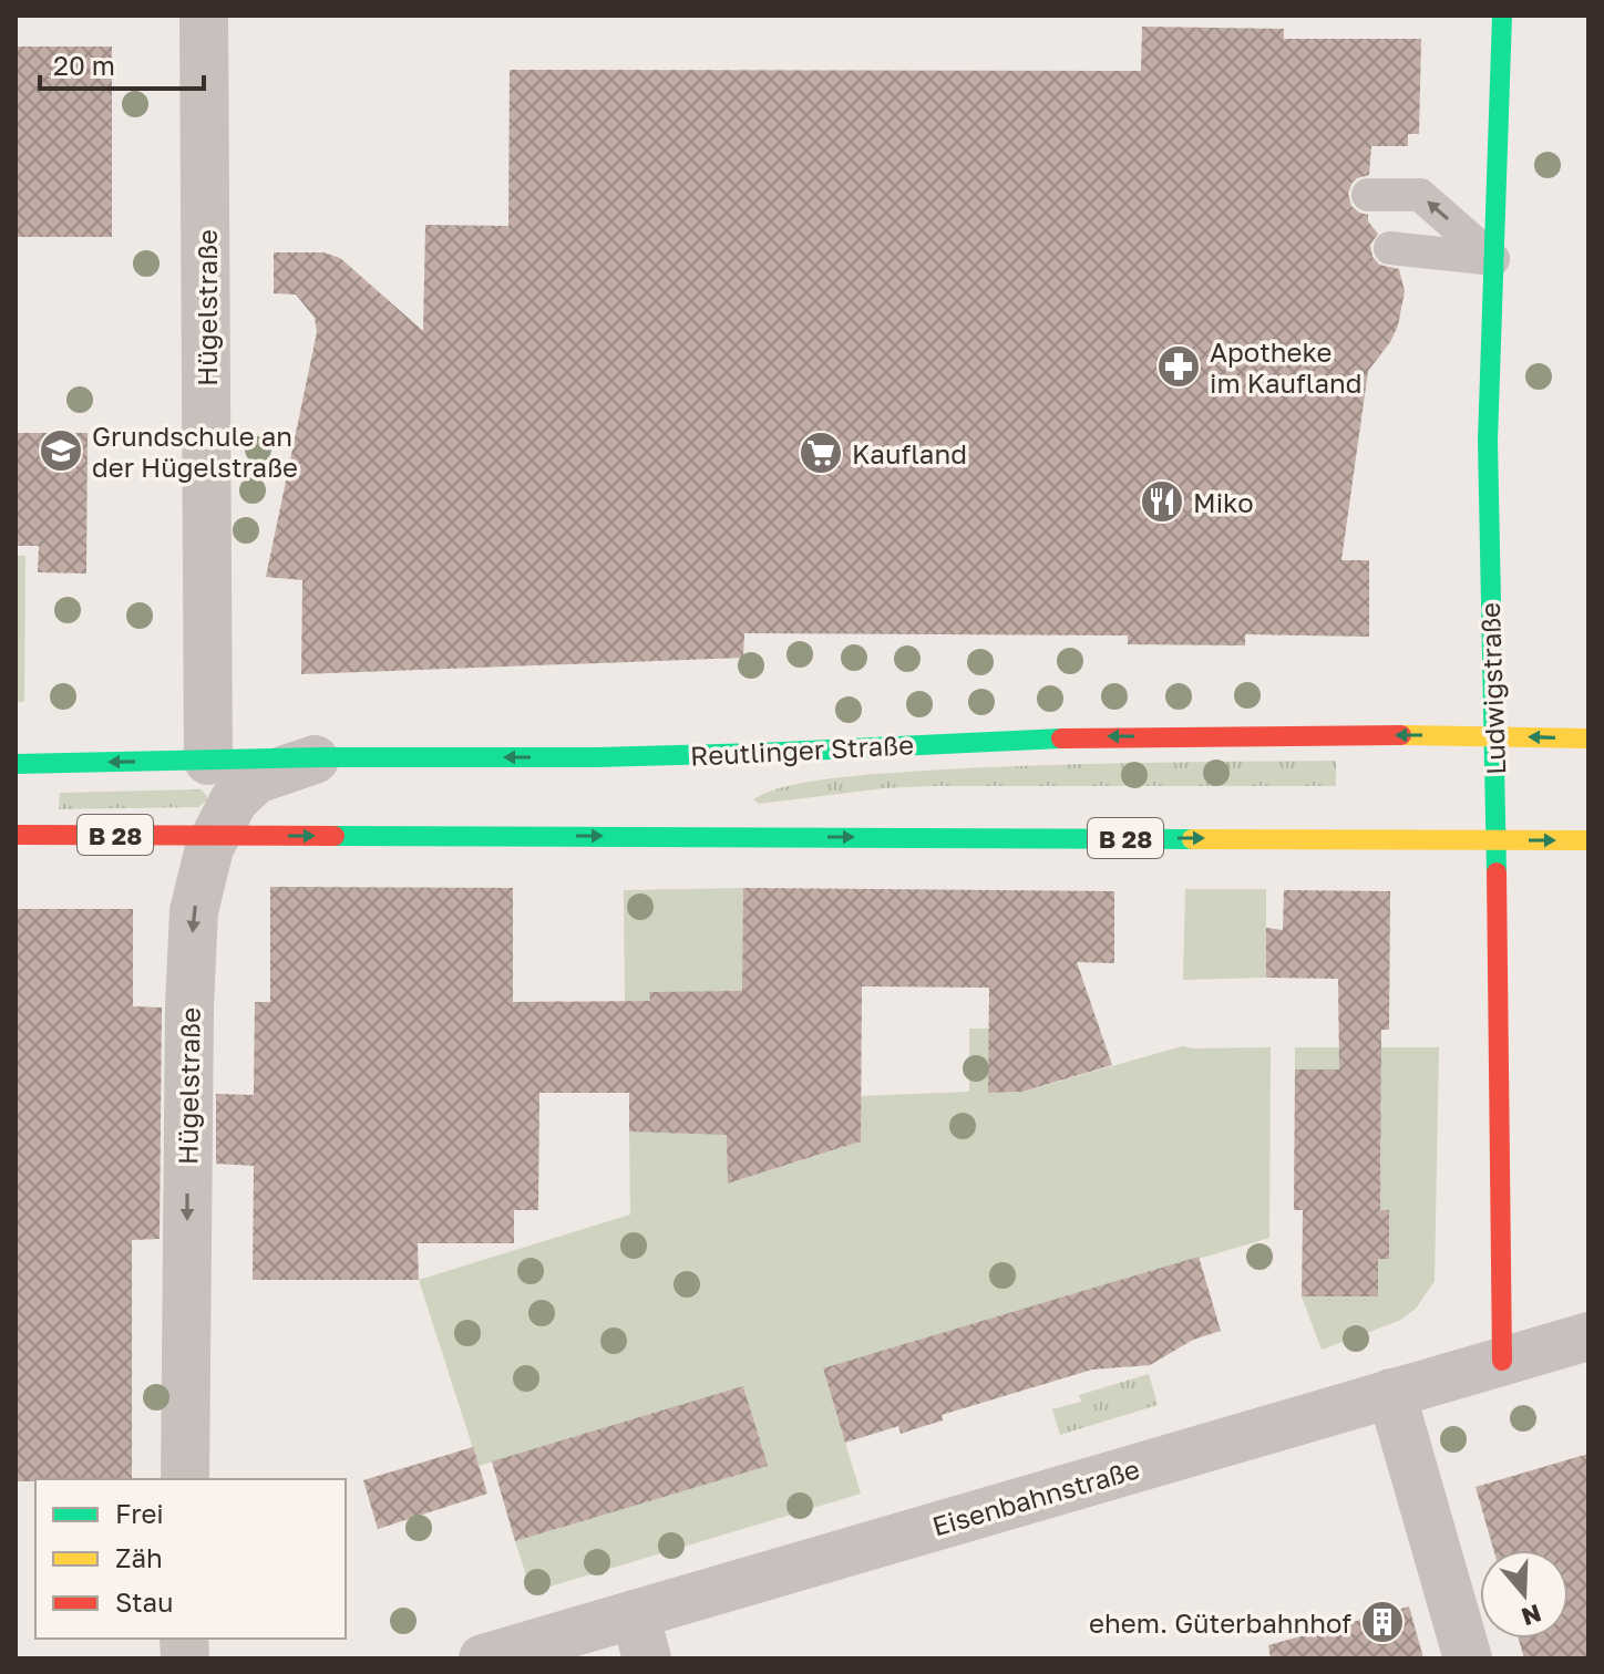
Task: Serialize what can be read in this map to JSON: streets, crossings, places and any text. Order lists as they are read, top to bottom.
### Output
{
  "streets": {
    "main road": ["Ludwigstraße", "Reutlinger Straße", "B 28"],
    "street": ["Hügelstraße", "Eisenbahnstraße"]
  },
  "crossings": [
    ["Hügelstraße", "Reutlinger Straße"],
    ["Hügelstraße", "B 28"],
    ["Ludwigstraße", "Reutlinger Straße"],
    ["Ludwigstraße", "B 28"],
    ["Ludwigstraße", "Eisenbahnstraße"]
  ],
  "one_way": ["Hügelstraße"],
  "places": {
    "pharmacy": ["Apotheke im Kaufland"],
    "school or university": ["Grundschule an der Hügelstraße"],
    "supermarket": ["Kaufland"],
    "restaurant": ["Miko"],
    "building": ["ehem. Güterbahnhof"]
  },
  "legend": ["Frei", "Zäh", "Stau"],
  "scale_bar": "20 m",
  "north": "bottom"
}
